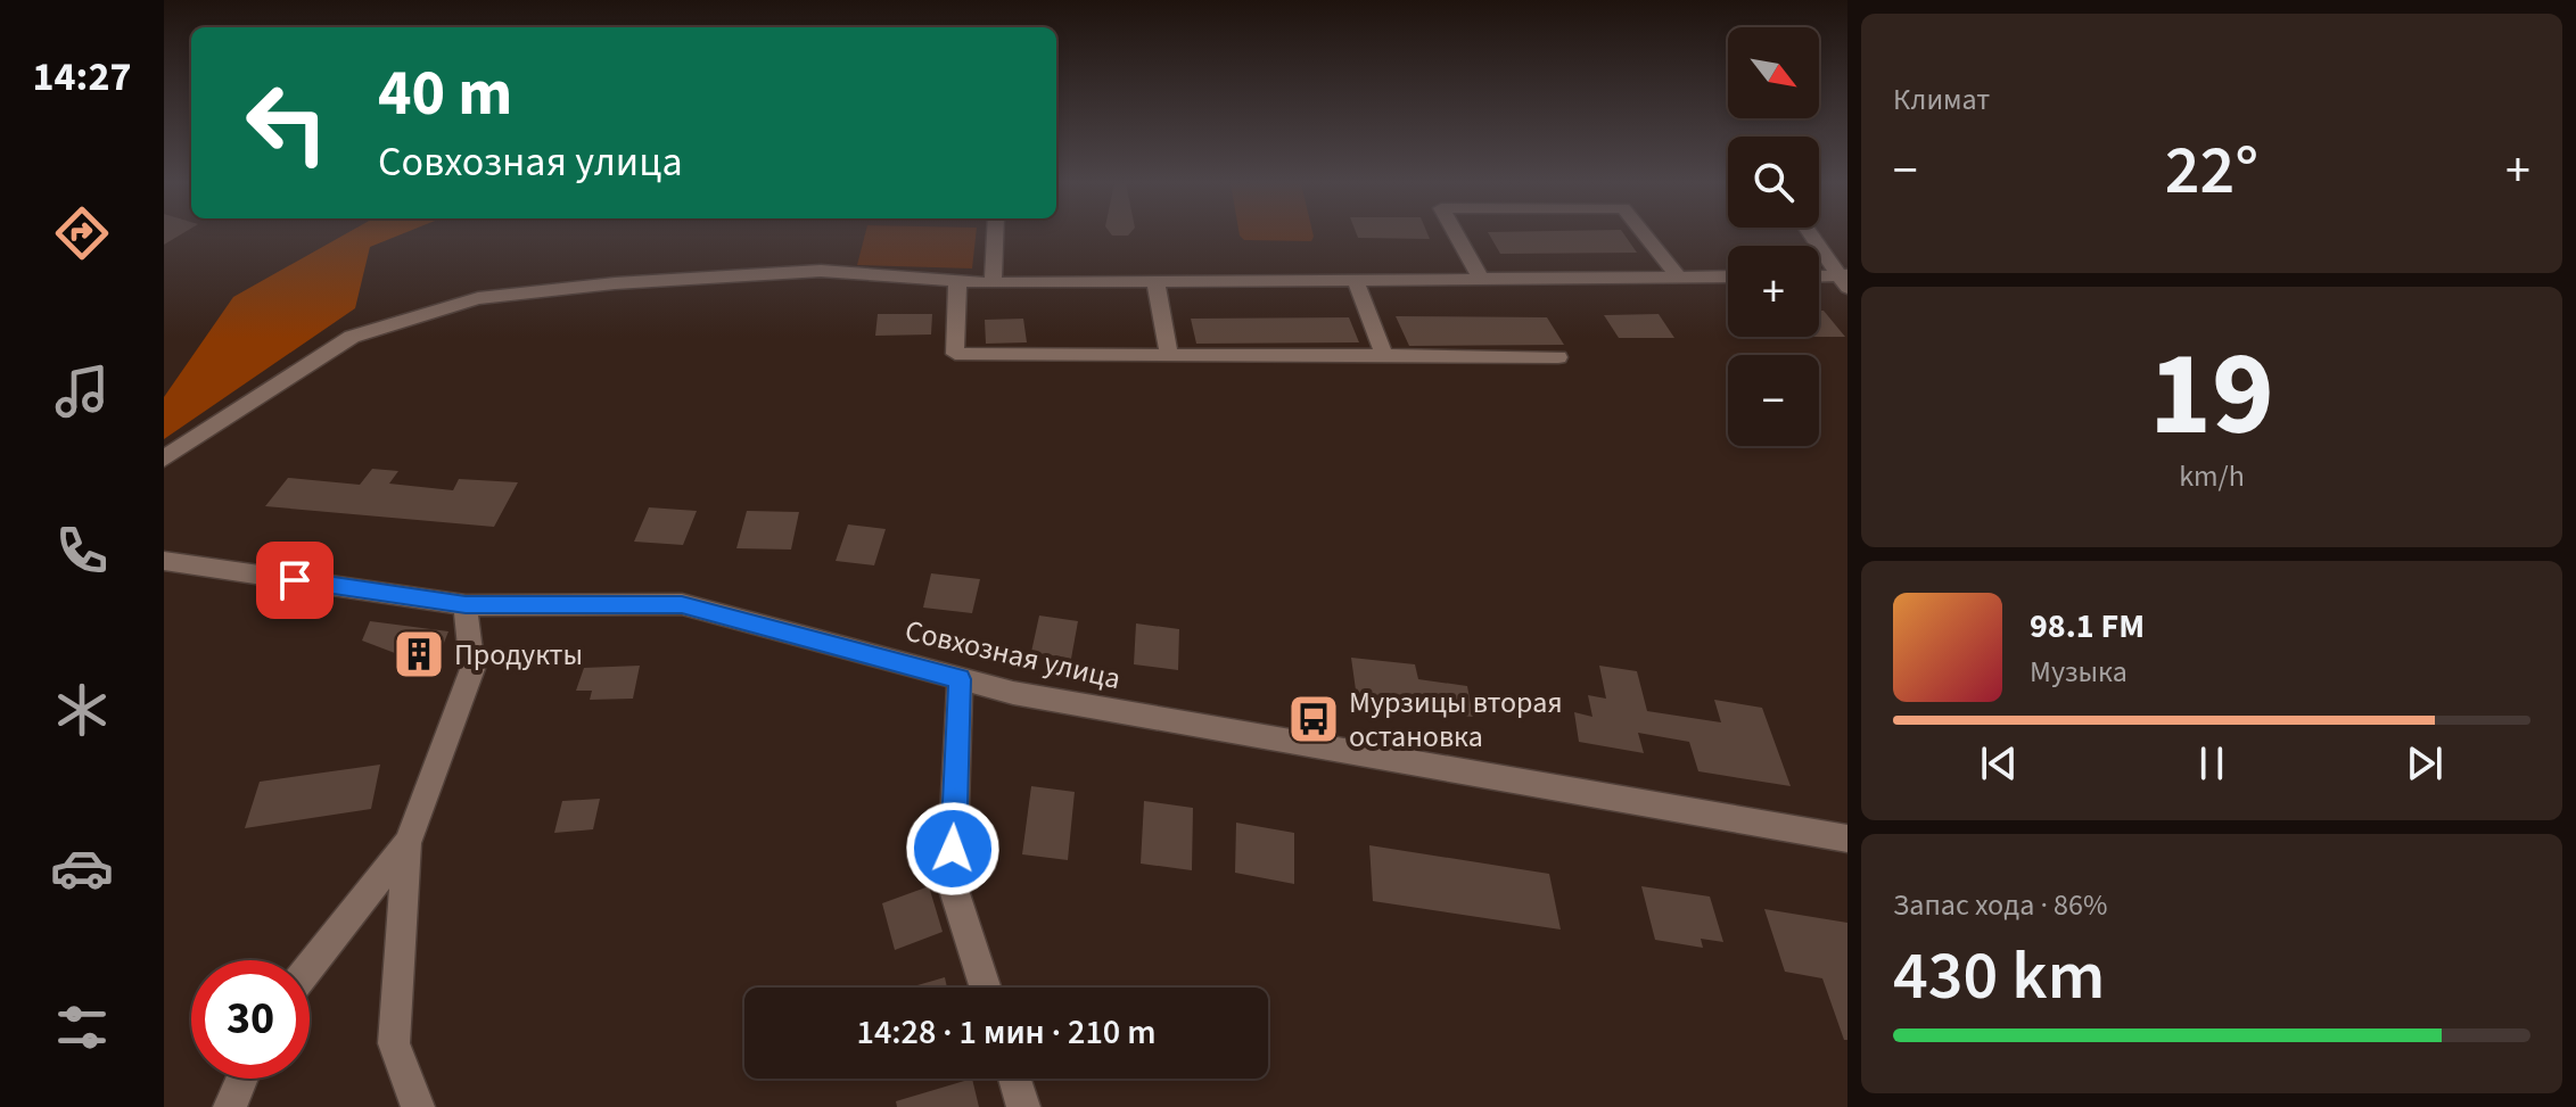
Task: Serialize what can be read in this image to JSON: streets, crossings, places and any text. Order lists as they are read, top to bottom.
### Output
{
  "streets": {
    "street": ["Совхозная улица"]
  },
  "places": {
    "building": ["Продукты"],
    "bus stop": ["Мурзицы вторая остановка"]
  },
  "north": "bottom right",
  "page": {
    "tabs": "14:27",
    "tile": [
      "Климат",
      ["19", "km/h"],
      ["Запас хода · 86%", "430 km"]
    ],
    "map_buttons": ["+", "−"],
    "turn": ["40 m", "Совхозная улица"],
    "heat": ["−", "22°", "+"],
    "song": ["98.1 FM", "Музыка"],
    "limit": "30",
    "trip": "14:28 · 1 мин · 210 m"
  }
}
